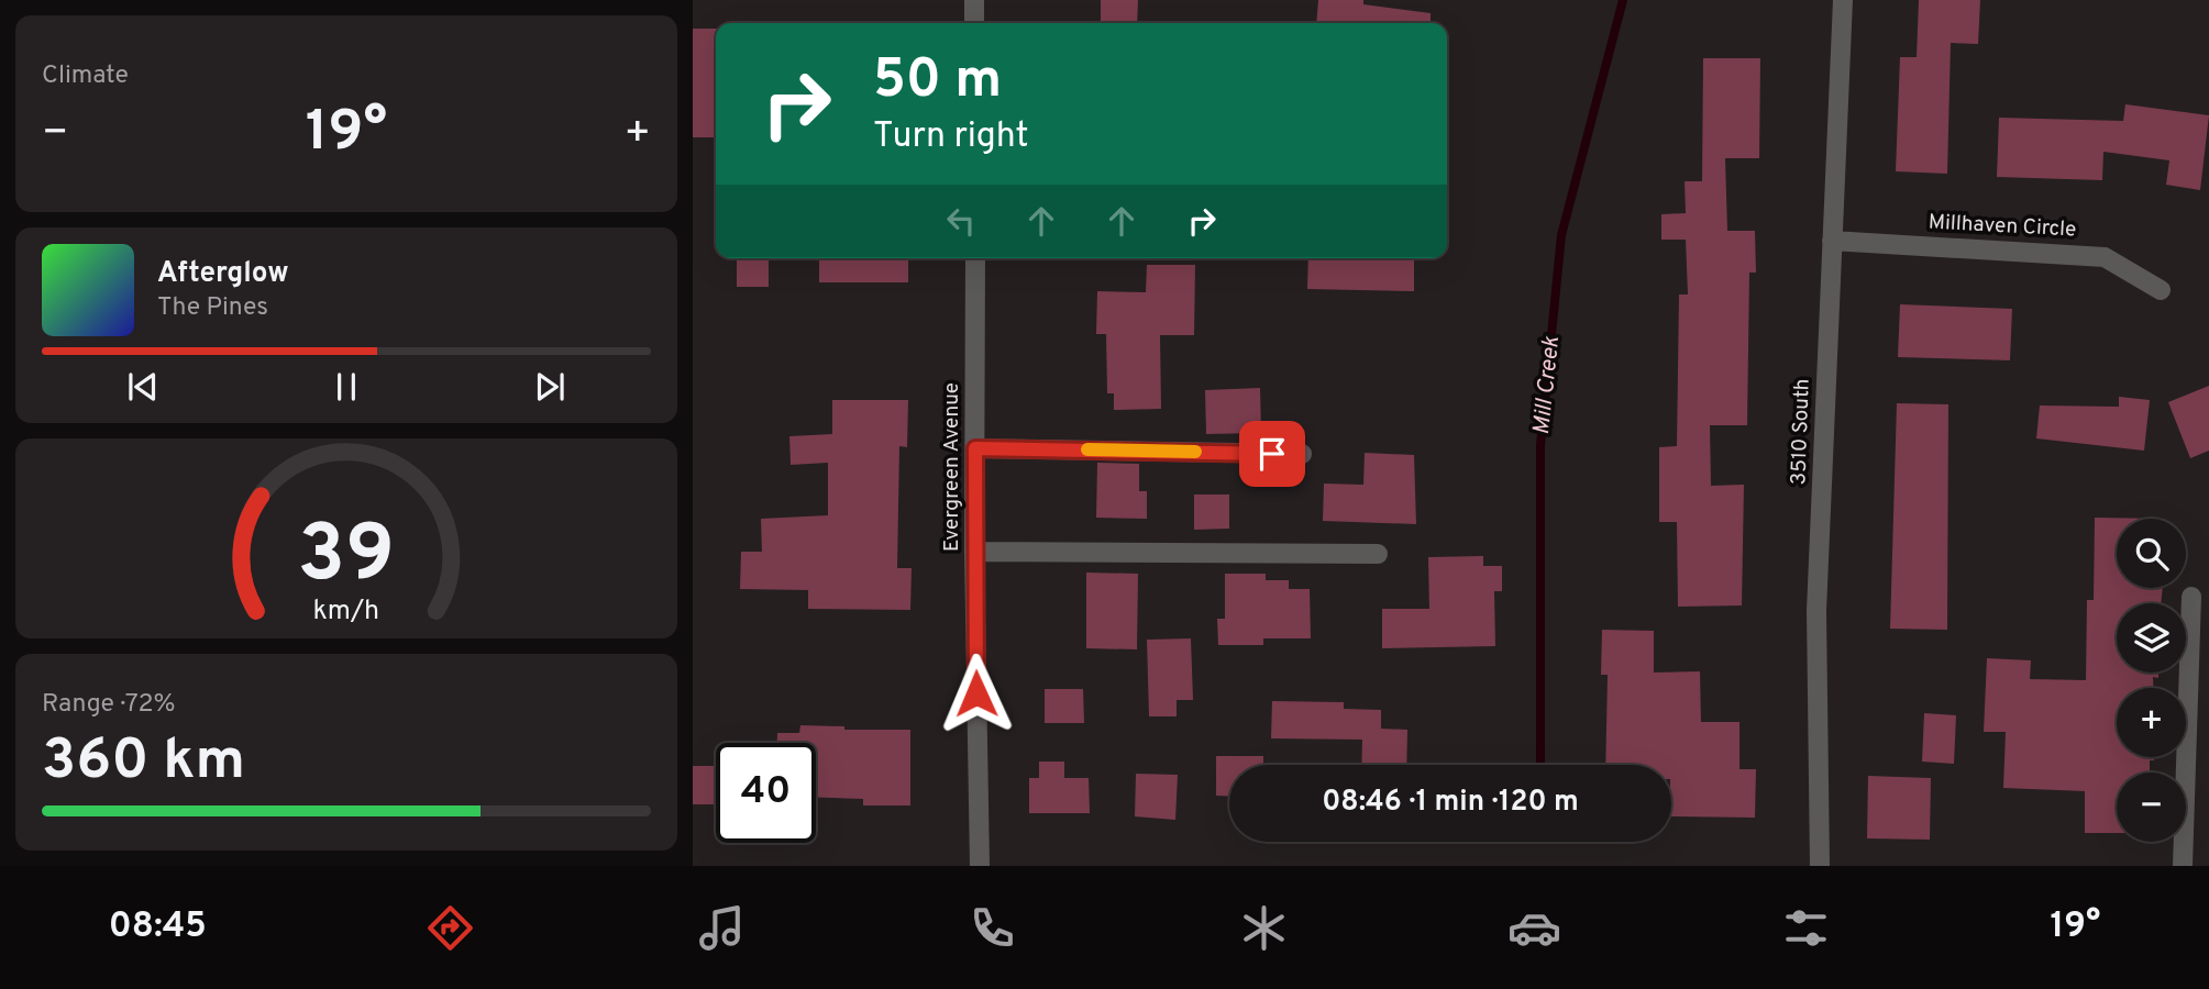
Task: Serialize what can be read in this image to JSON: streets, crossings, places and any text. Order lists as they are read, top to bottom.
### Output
{
  "streets": {
    "street": ["Millhaven Circle", "3510 South", "Evergreen Avenue"]
  },
  "crossings": [
    ["Millhaven Circle", "3510 South"]
  ],
  "water": ["Mill Creek"],
  "page": {
    "tile": [
      "Climate",
      ["Range · 72%", "360 km"]
    ],
    "turn": ["50 m", "Turn right"],
    "heat": ["−", "19°", "+"],
    "song": ["Afterglow", "The Pines"],
    "map_buttons": ["+", "−"],
    "limit": "40",
    "trip": "08:46 · 1 min · 120 m",
    "tabs": ["08:45", "19°"],
    "gauge": ["39", "km/h"]
  }
}
